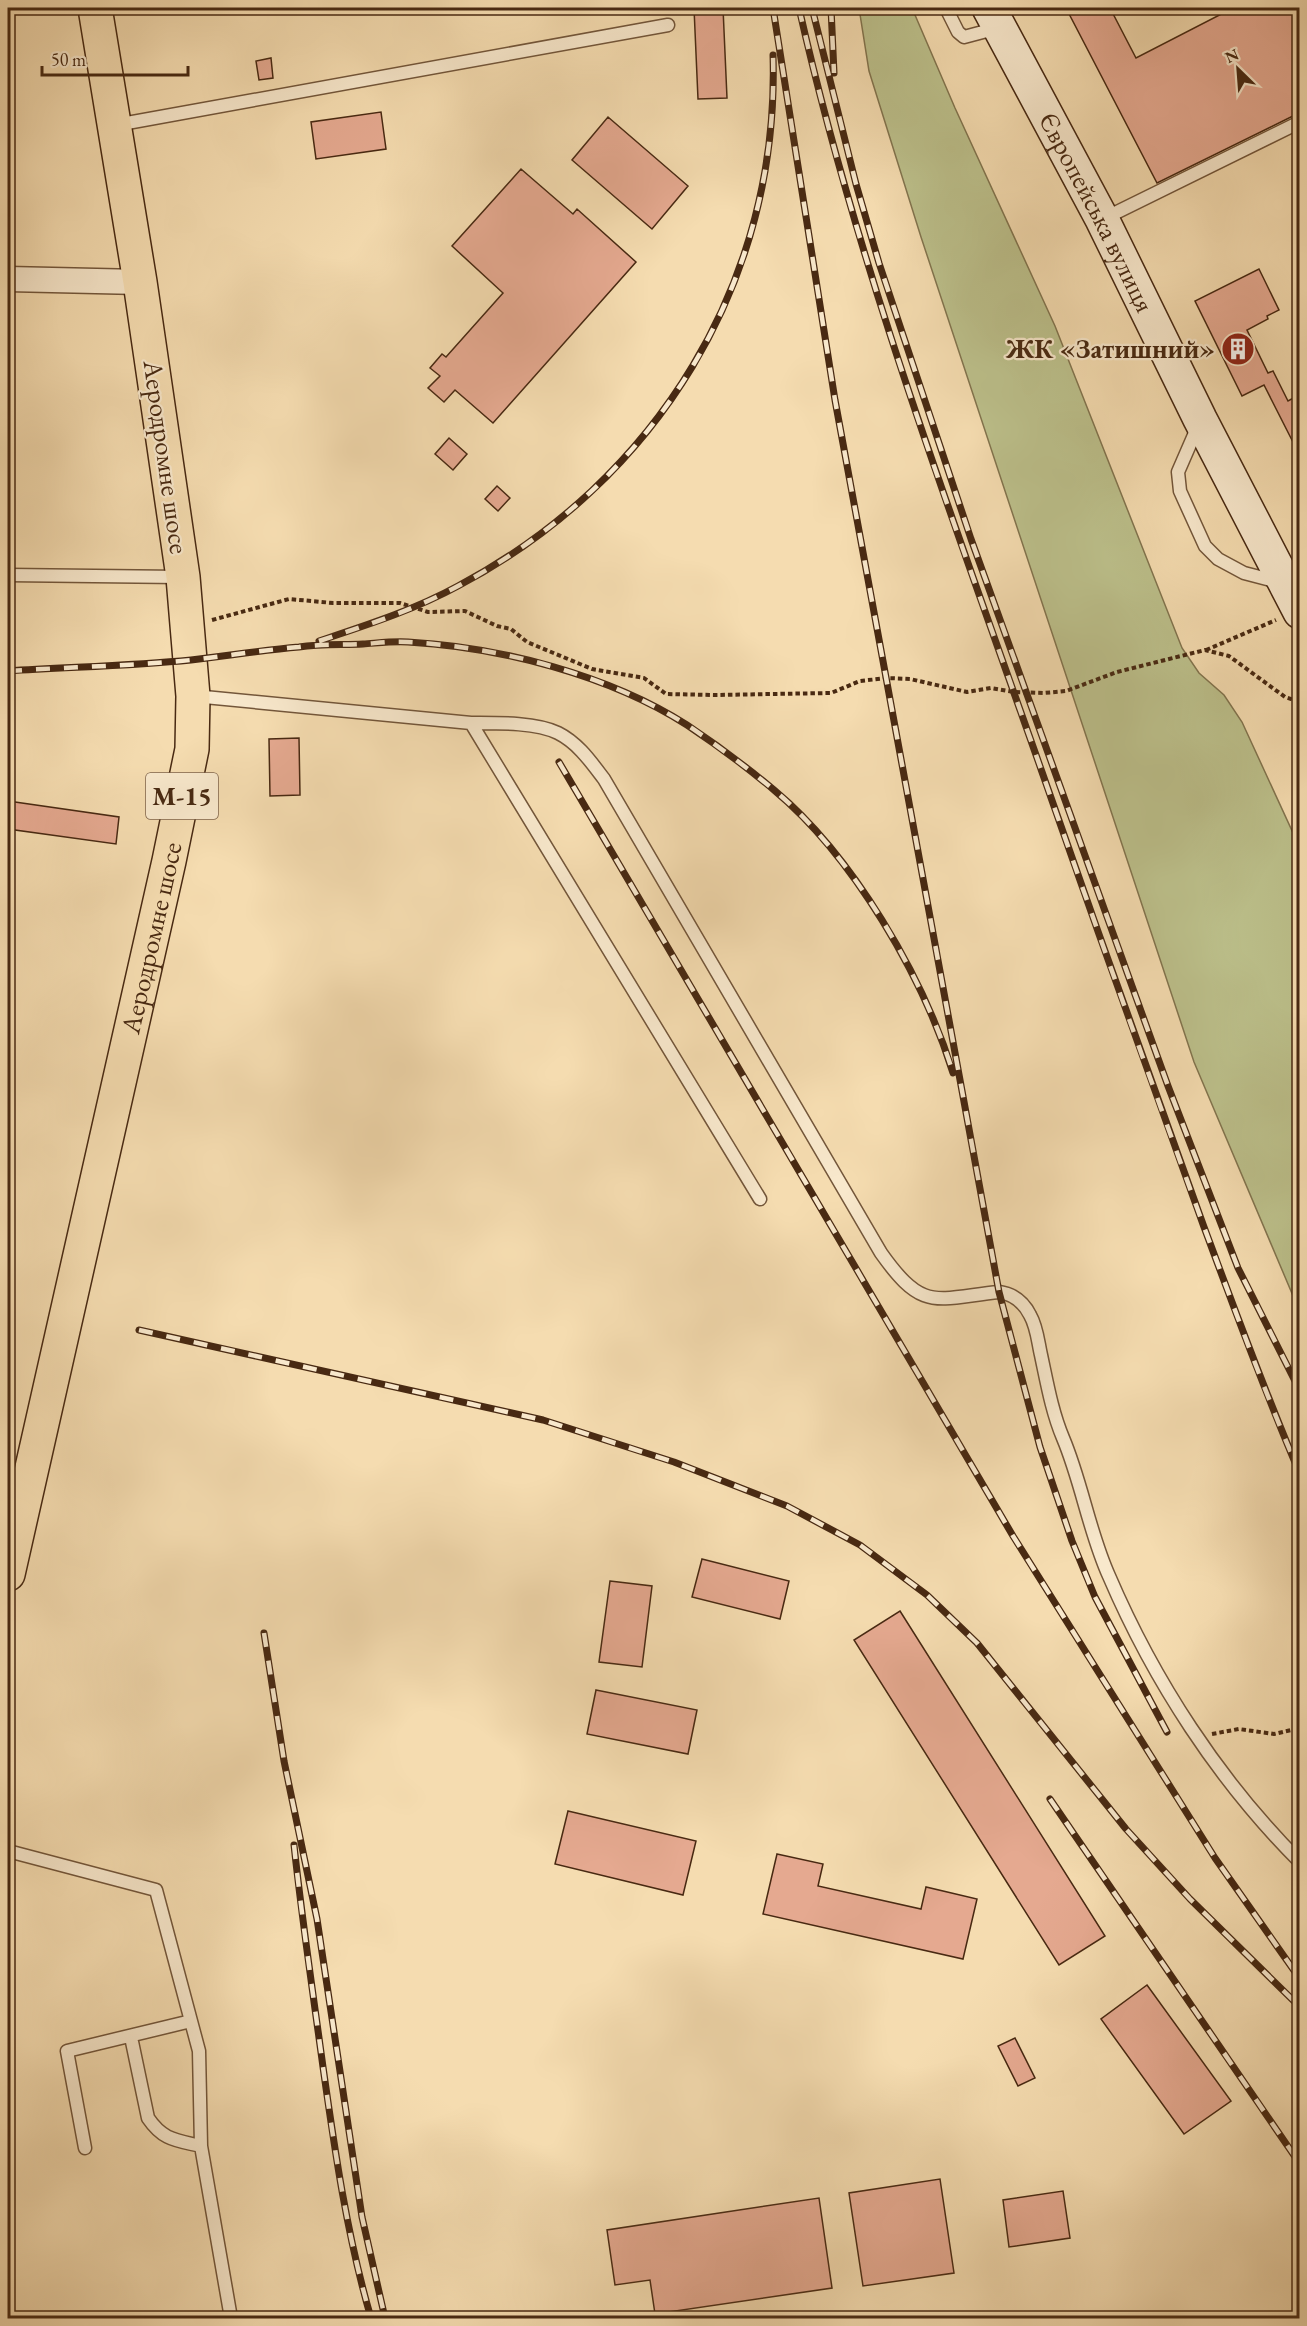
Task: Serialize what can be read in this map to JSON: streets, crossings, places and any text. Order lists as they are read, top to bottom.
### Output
{
  "streets": {
    "highway": ["Аеродромне шосе", "М-15"],
    "main road": ["Європейська вулиця"]
  },
  "places": {
    "building": ["ЖК «Затишний»"]
  },
  "scale_bar": "50 m",
  "north": "top left"
}
